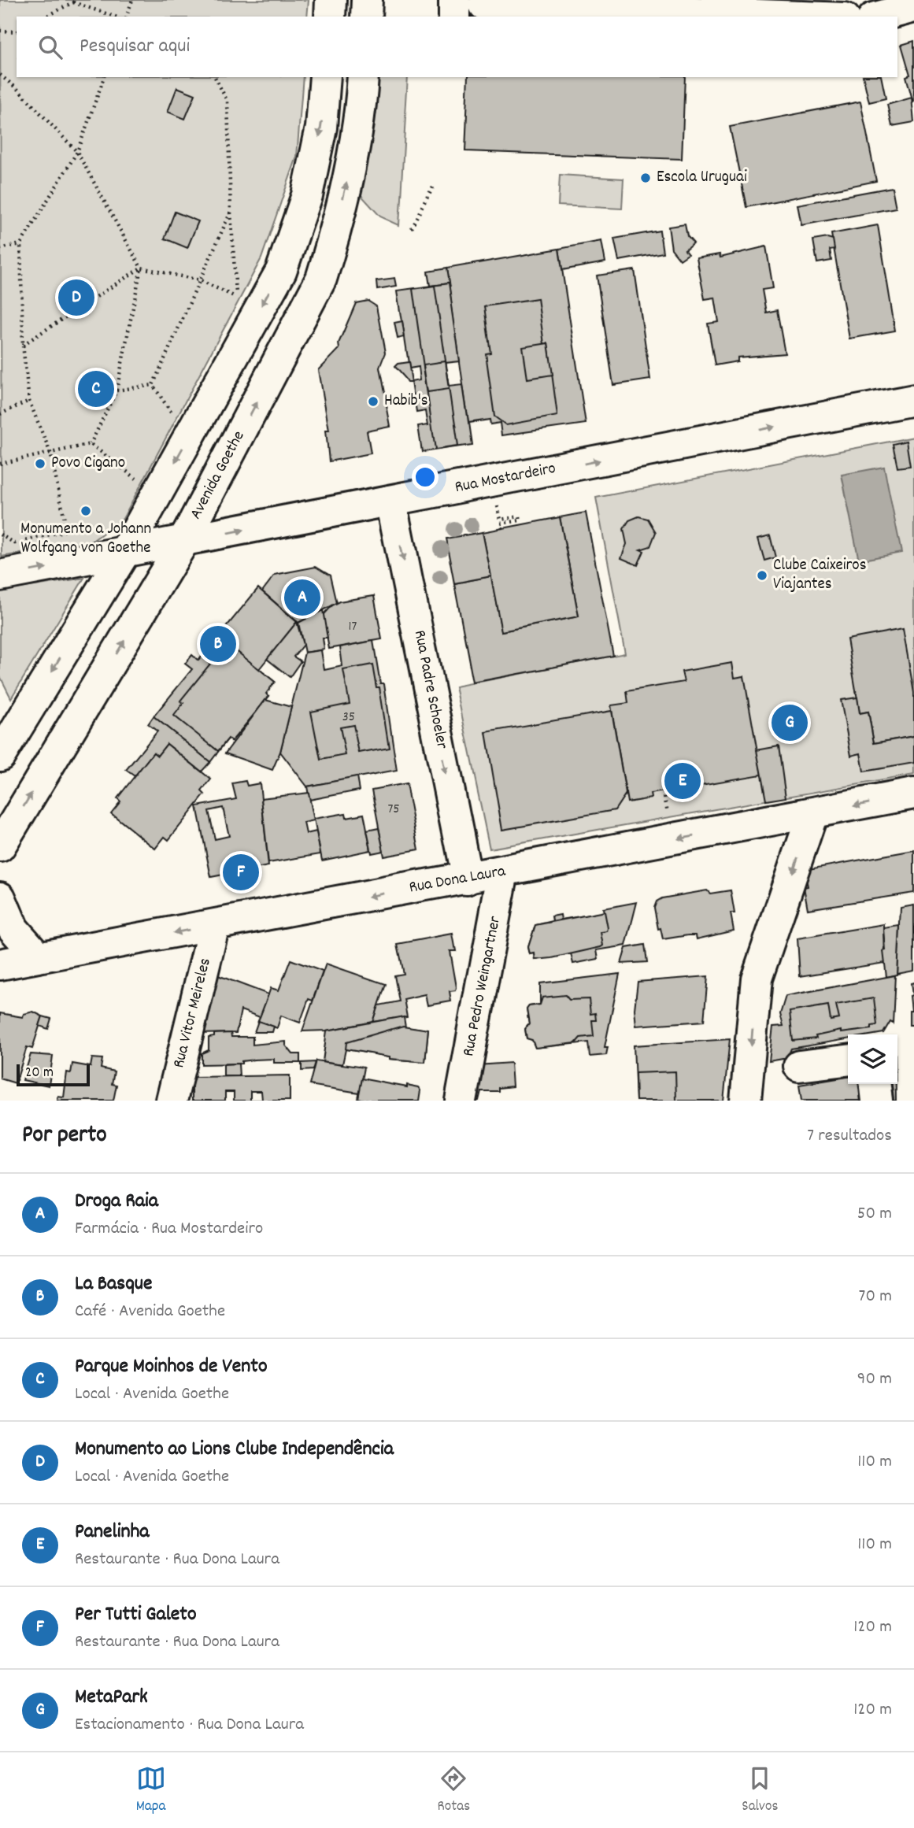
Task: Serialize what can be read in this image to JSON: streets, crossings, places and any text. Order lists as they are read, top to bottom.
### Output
{
  "streets": {
    "main road": [
      "Avenida Goethe",
      "Rua Mostardeiro",
      "Rua Padre Schoeler",
      "Rua Dona Laura",
      "Rua Pedro Weingartner",
      "Rua Vitor Meireles"
    ]
  },
  "crossings": [
    ["Avenida Goethe", "Rua Mostardeiro"],
    ["Rua Mostardeiro", "Rua Padre Schoeler"],
    ["Rua Padre Schoeler", "Rua Dona Laura"],
    ["Rua Dona Laura", "Rua Pedro Weingartner"],
    ["Rua Dona Laura", "Rua Vitor Meireles"]
  ],
  "one_way": ["Rua Mostardeiro", "Rua Padre Schoeler", "Rua Dona Laura"],
  "places": [
    "Escola Uruguai",
    "Habib's",
    "Povo Cigano",
    "Monumento a Johann Wolfgang von Goethe",
    "Clube Caixeiros Viajantes"
  ],
  "house_numbers": ["17", "35", "75"],
  "scale_bar": "20 m",
  "page": {
    "search": "Pesquisar aqui",
    "pins": [
      "D",
      "C",
      "A",
      "B",
      "G",
      "E",
      "F"
    ],
    "scale": "20 m",
    "heading": ["Por perto", "7 resultados"],
    "list": [
      {
        "mark": "A",
        "name": "Droga Raia",
        "note": "Farmácia · Rua Mostardeiro",
        "value": "50 m"
      },
      {
        "mark": "B",
        "name": "La Basque",
        "note": "Café · Avenida Goethe",
        "value": "70 m"
      },
      {
        "mark": "C",
        "name": "Parque Moinhos de Vento",
        "note": "Local · Avenida Goethe",
        "value": "90 m"
      },
      {
        "mark": "D",
        "name": "Monumento ao Lions Clube Independência",
        "note": "Local · Avenida Goethe",
        "value": "110 m"
      },
      {
        "mark": "E",
        "name": "Panelinha",
        "note": "Restaurante · Rua Dona Laura",
        "value": "110 m"
      },
      {
        "mark": "F",
        "name": "Per Tutti Galeto",
        "note": "Restaurante · Rua Dona Laura",
        "value": "120 m"
      },
      {
        "mark": "G",
        "name": "MetaPark",
        "note": "Estacionamento · Rua Dona Laura",
        "value": "120 m"
      }
    ],
    "nav": ["Mapa", "Rotas", "Salvos"]
  }
}
